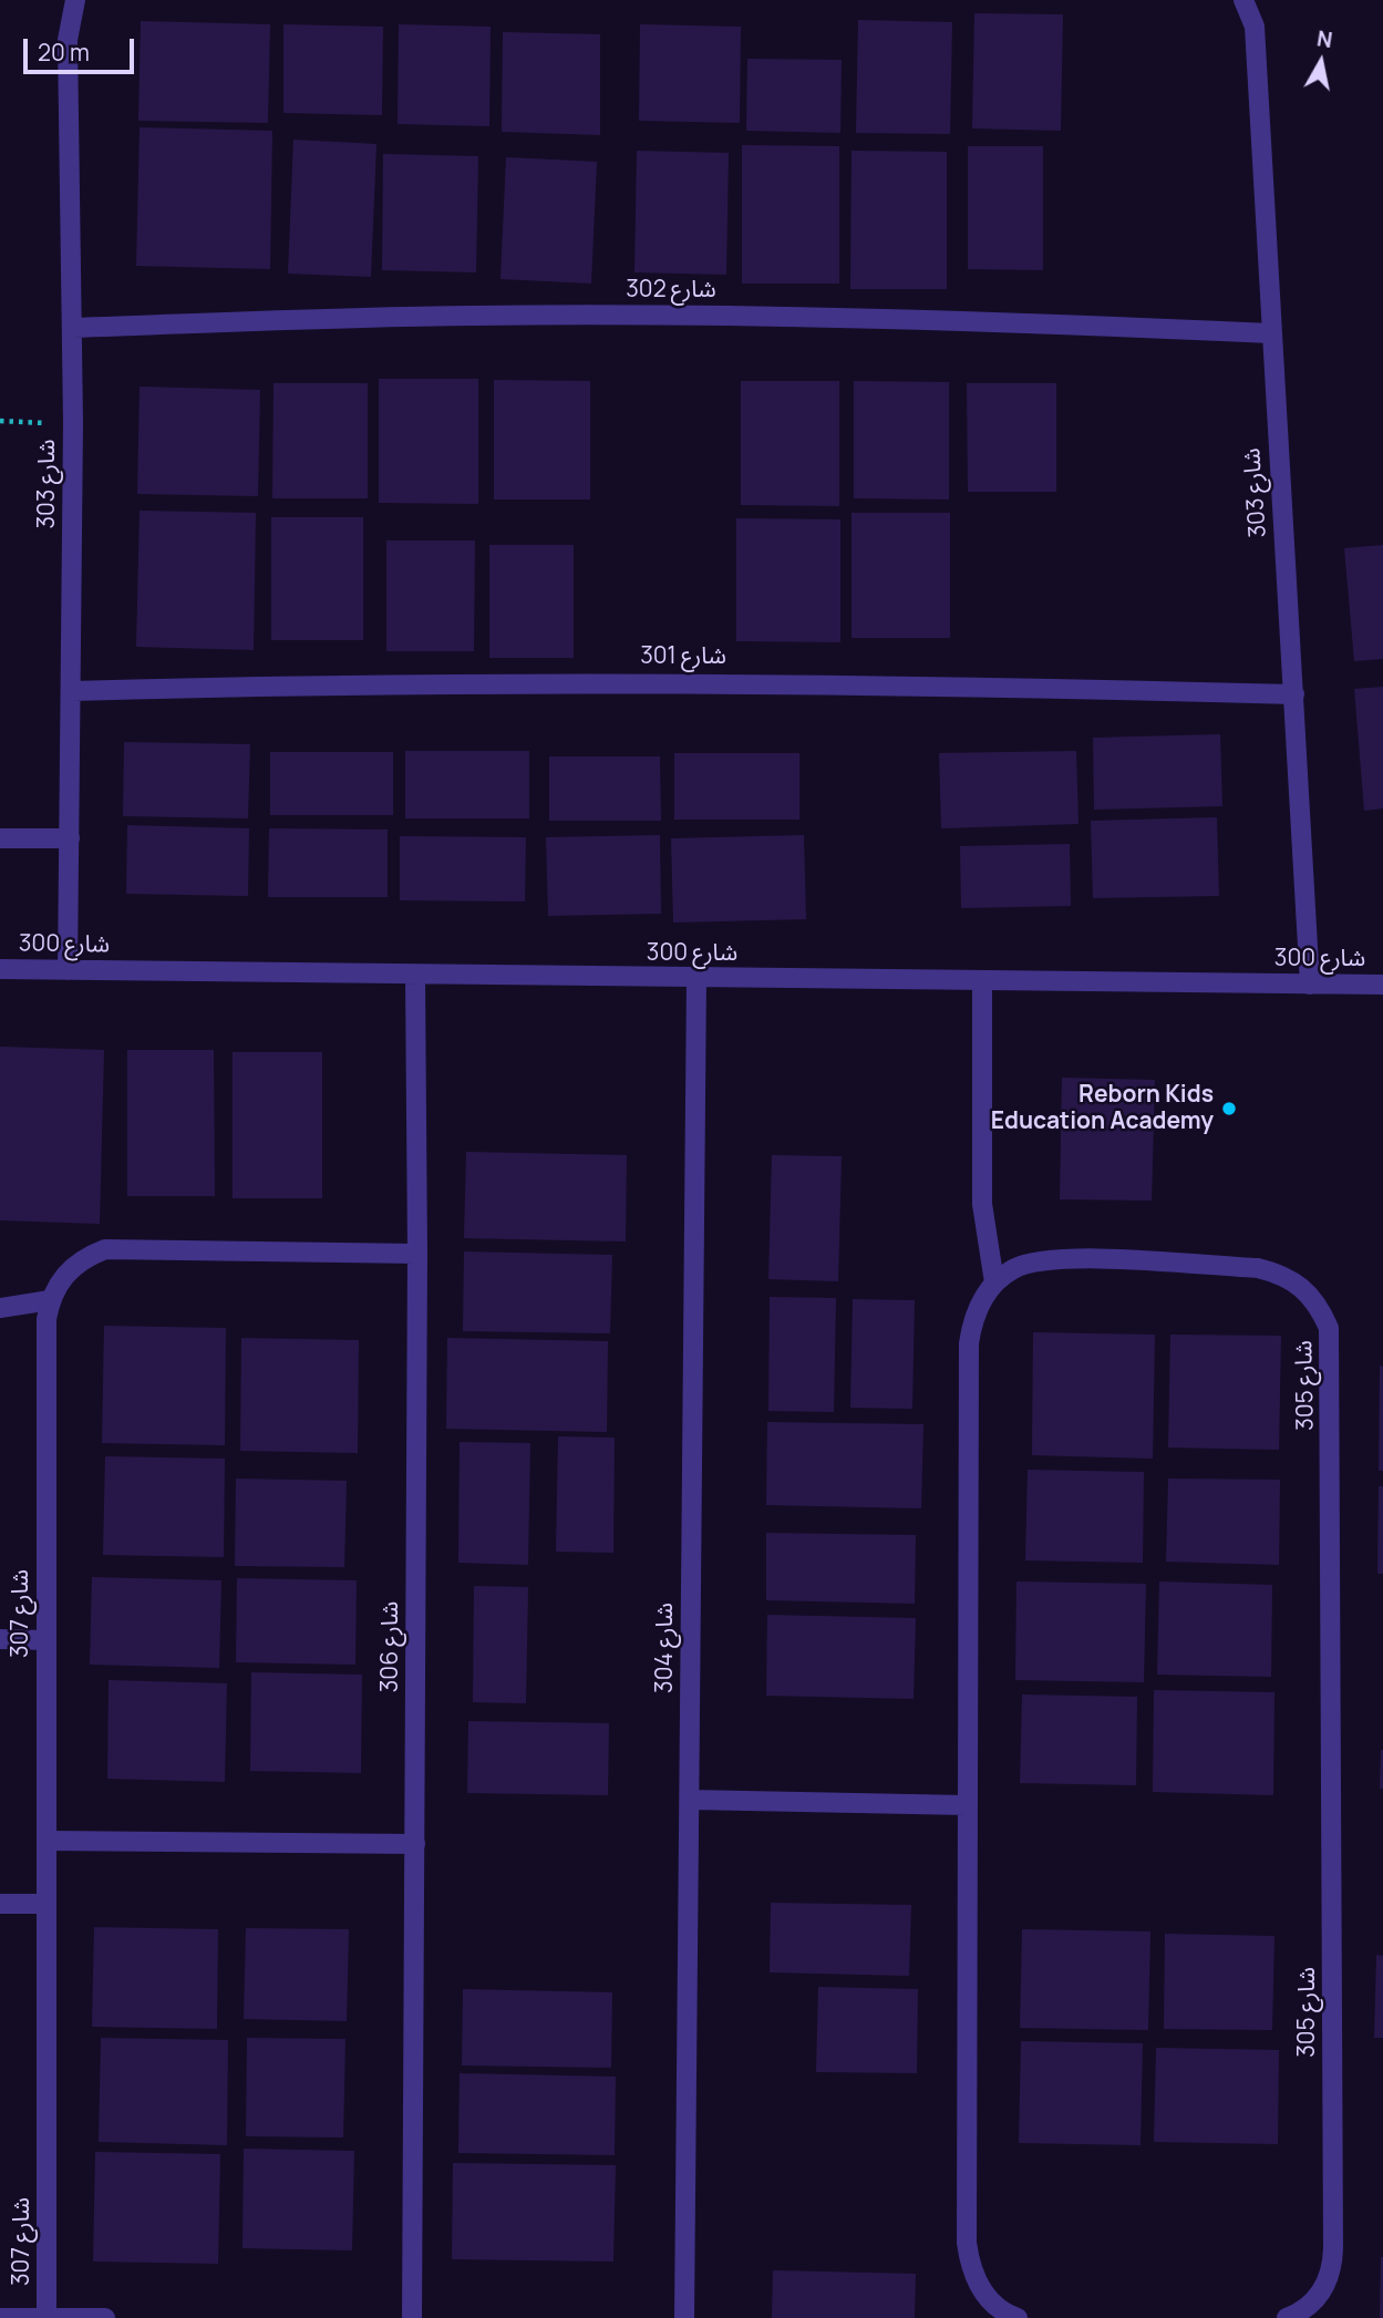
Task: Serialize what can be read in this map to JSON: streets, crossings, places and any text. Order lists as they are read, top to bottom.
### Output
{
  "streets": {
    "street": [
      "شارع 302",
      "شارع 303",
      "شارع 301",
      "شارع 300",
      "شارع 305",
      "شارع 307",
      "شارع 306",
      "شارع 304"
    ]
  },
  "crossings": [
    ["شارع 302", "شارع 303"],
    ["شارع 303", "شارع 301"],
    ["شارع 303", "شارع 300"],
    ["شارع 300", "شارع 306"],
    ["شارع 300", "شارع 304"],
    ["شارع 307", "شارع 306"]
  ],
  "places": ["Reborn Kids Education Academy"],
  "scale_bar": "20 m",
  "north": "top"
}
